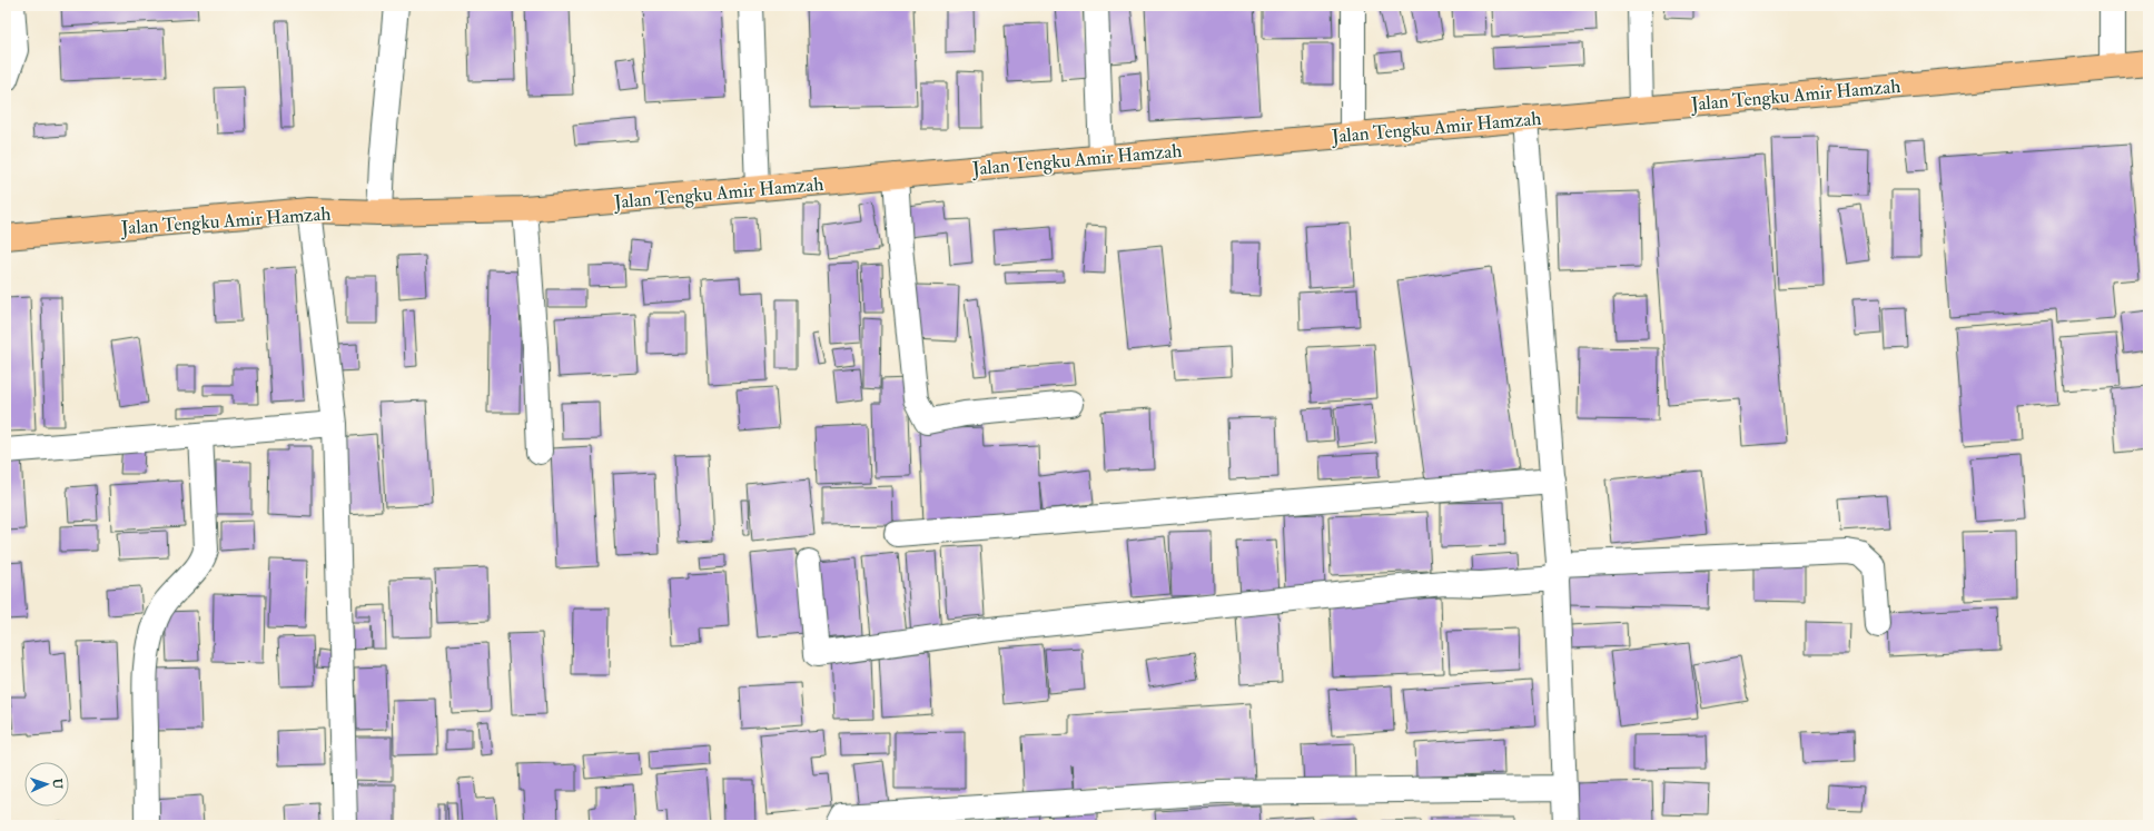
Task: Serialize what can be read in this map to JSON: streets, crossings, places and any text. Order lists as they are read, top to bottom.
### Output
{
  "streets": {
    "highway": ["Jalan Tengku Amir Hamzah"]
  },
  "north": "right"
}
